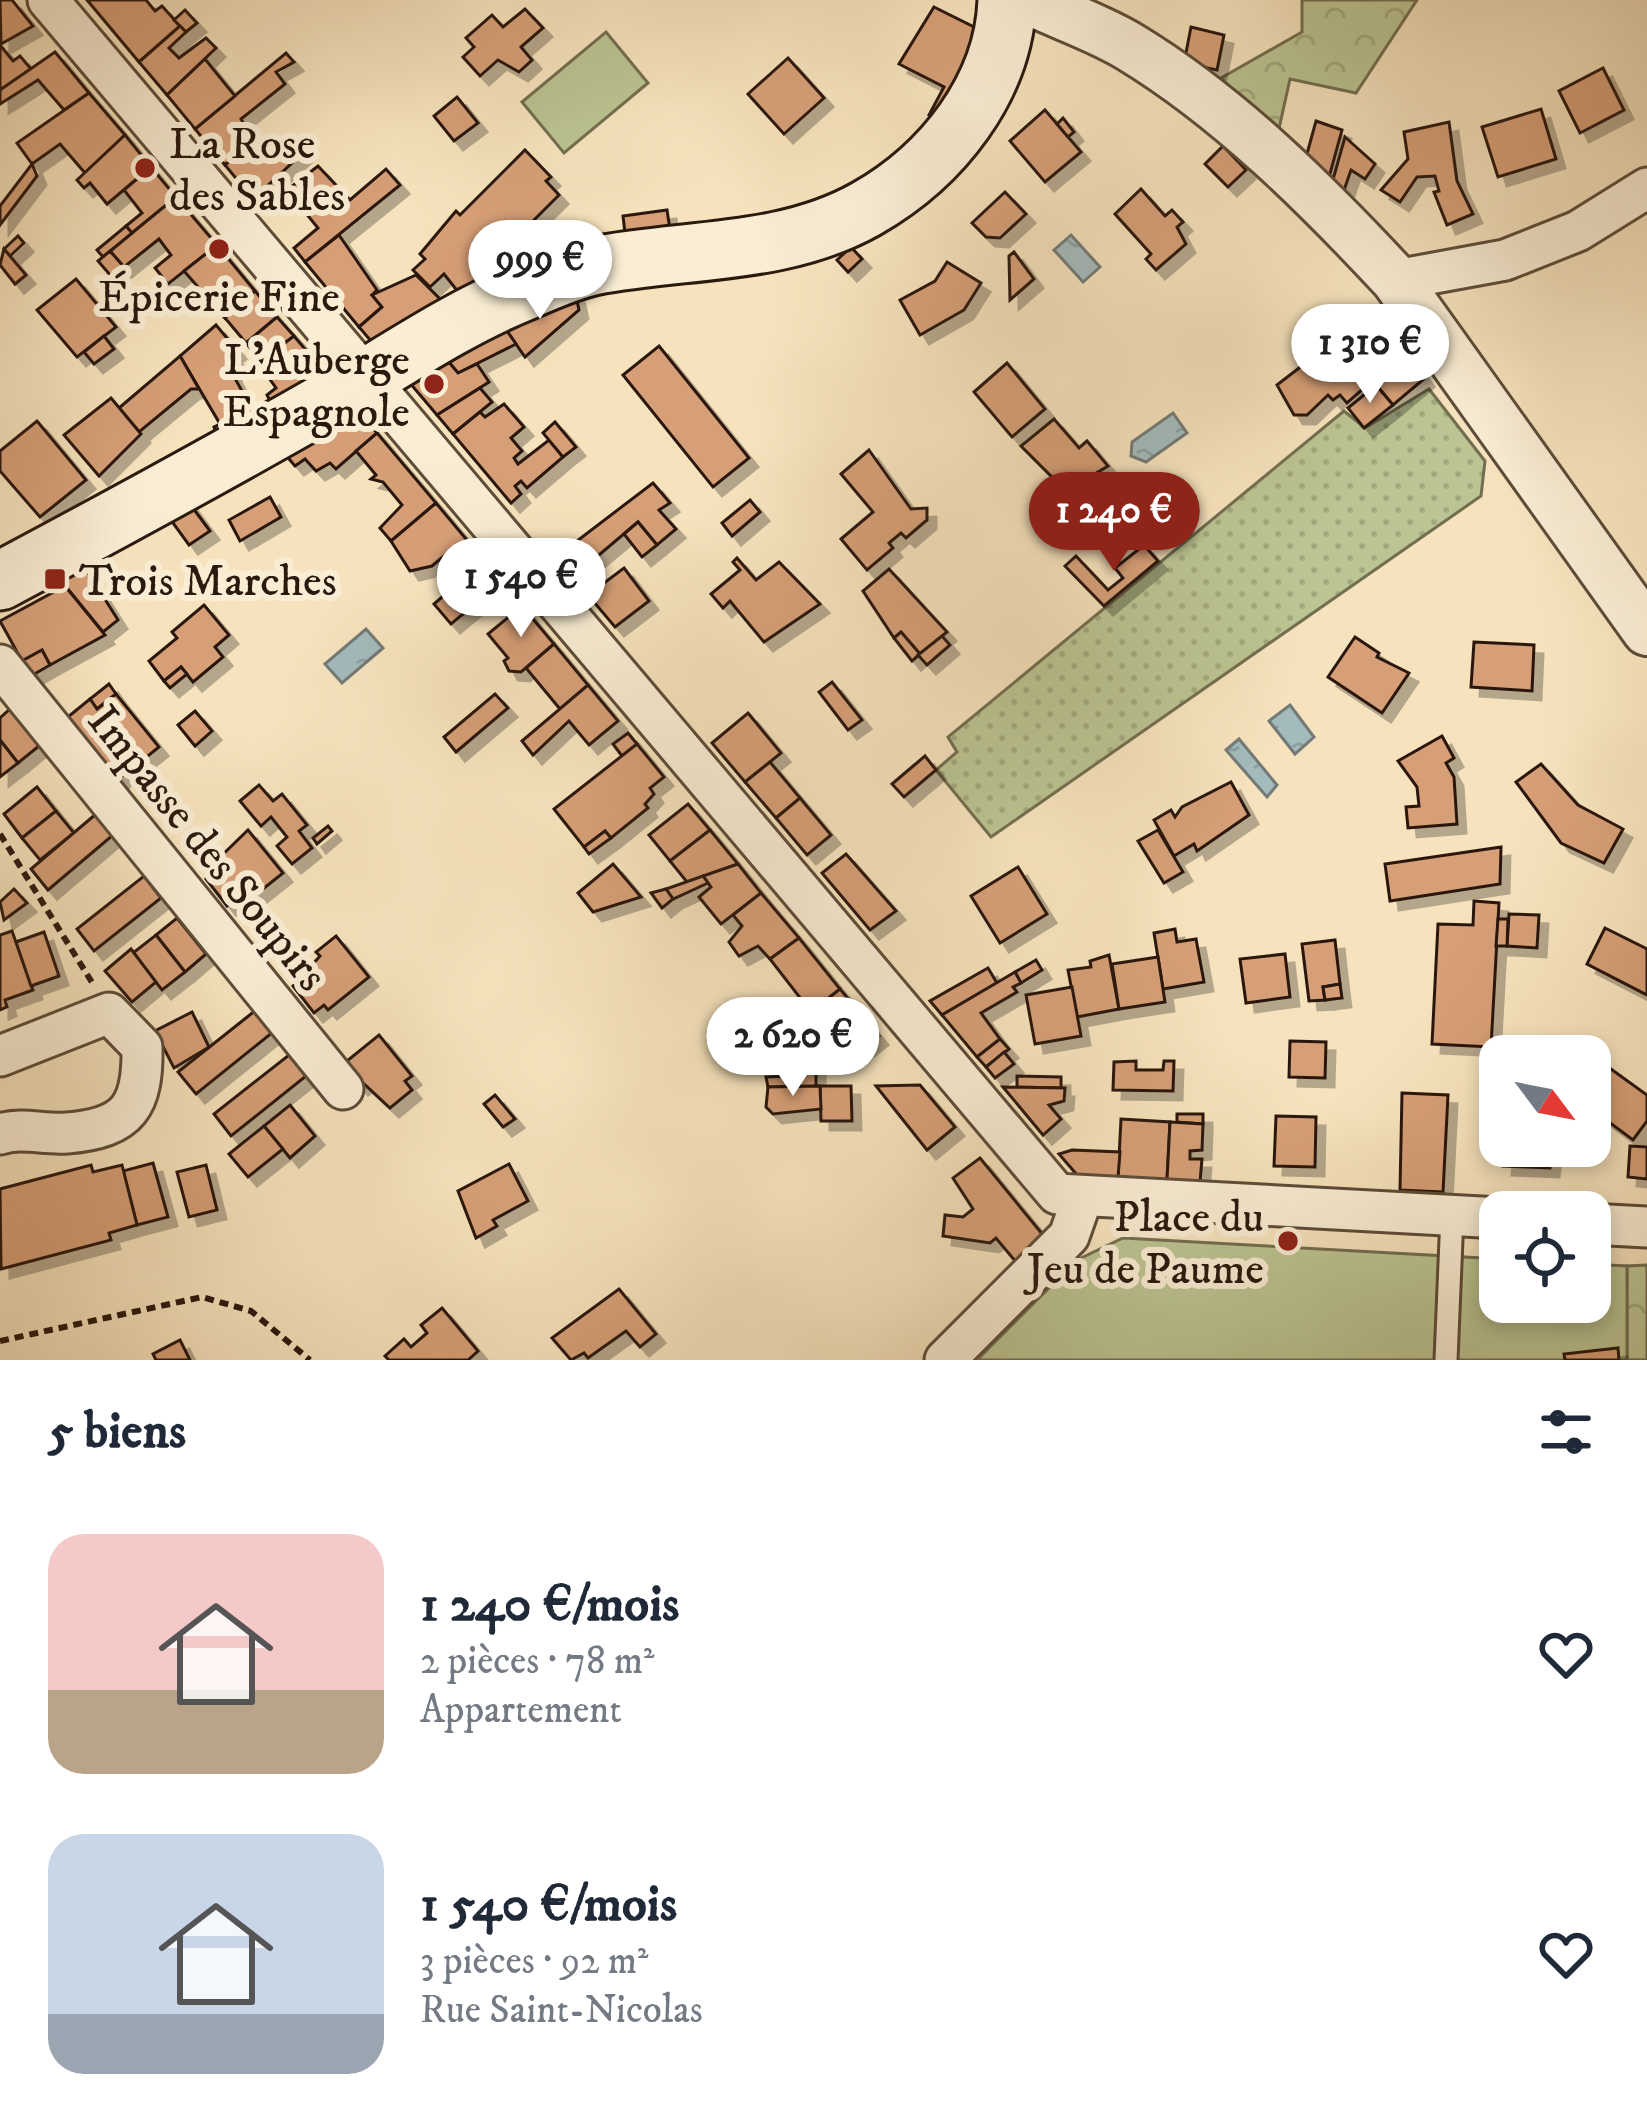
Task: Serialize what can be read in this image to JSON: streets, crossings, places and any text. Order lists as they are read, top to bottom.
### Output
{
  "streets": {
    "street": ["Impasse des Soupirs"]
  },
  "places": {
    "other": [
      "La Rose des Sables",
      "Épicerie Fine",
      "L'Auberge Espagnole",
      "Place du Jeu de Paume"
    ],
    "transit": ["Trois Marches"]
  },
  "north": "bottom right",
  "page": {
    "price": [
      "999 €",
      "1 310 €",
      "1 240 €",
      "1 540 €",
      "2 620 €"
    ],
    "heading": "5 biens",
    "list": [
      {
        "name": "1 240 €/mois",
        "note": "2 pièces · 78 m² · Appartement"
      },
      {
        "name": "1 540 €/mois",
        "note": "3 pièces · 92 m² · Rue Saint-Nicolas"
      }
    ]
  }
}
